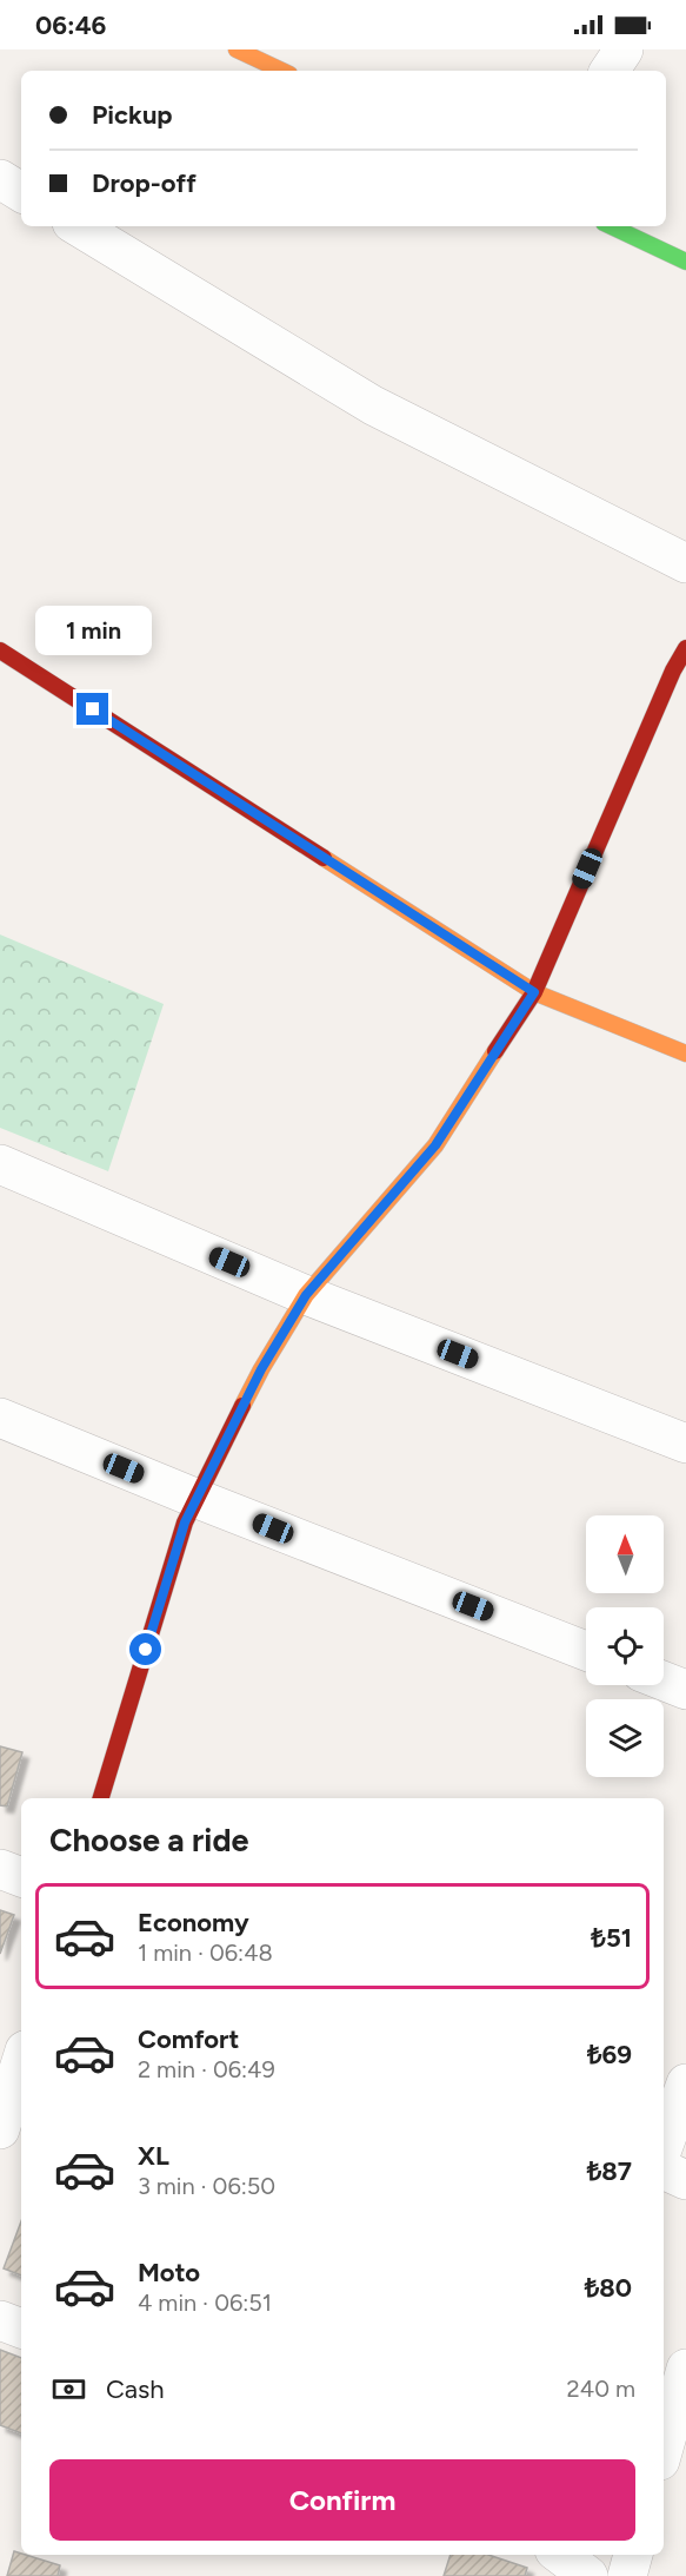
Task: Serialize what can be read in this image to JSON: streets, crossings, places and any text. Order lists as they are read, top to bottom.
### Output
{
  "north": "top",
  "page": {
    "status": "06:46",
    "banner": ["Pickup", "Drop-off"],
    "bubble": "1 min",
    "heading": "Choose a ride",
    "list": [
      {
        "name": "Economy",
        "note": "1 min · 06:48",
        "value": "₺51"
      },
      {
        "name": "Comfort",
        "note": "2 min · 06:49",
        "value": "₺69"
      },
      {
        "name": "XL",
        "note": "3 min · 06:50",
        "value": "₺87"
      },
      {
        "name": "Moto",
        "note": "4 min · 06:51",
        "value": "₺80"
      }
    ],
    "pay": ["Cash", "240 m"],
    "buttons": "Confirm"
  }
}
